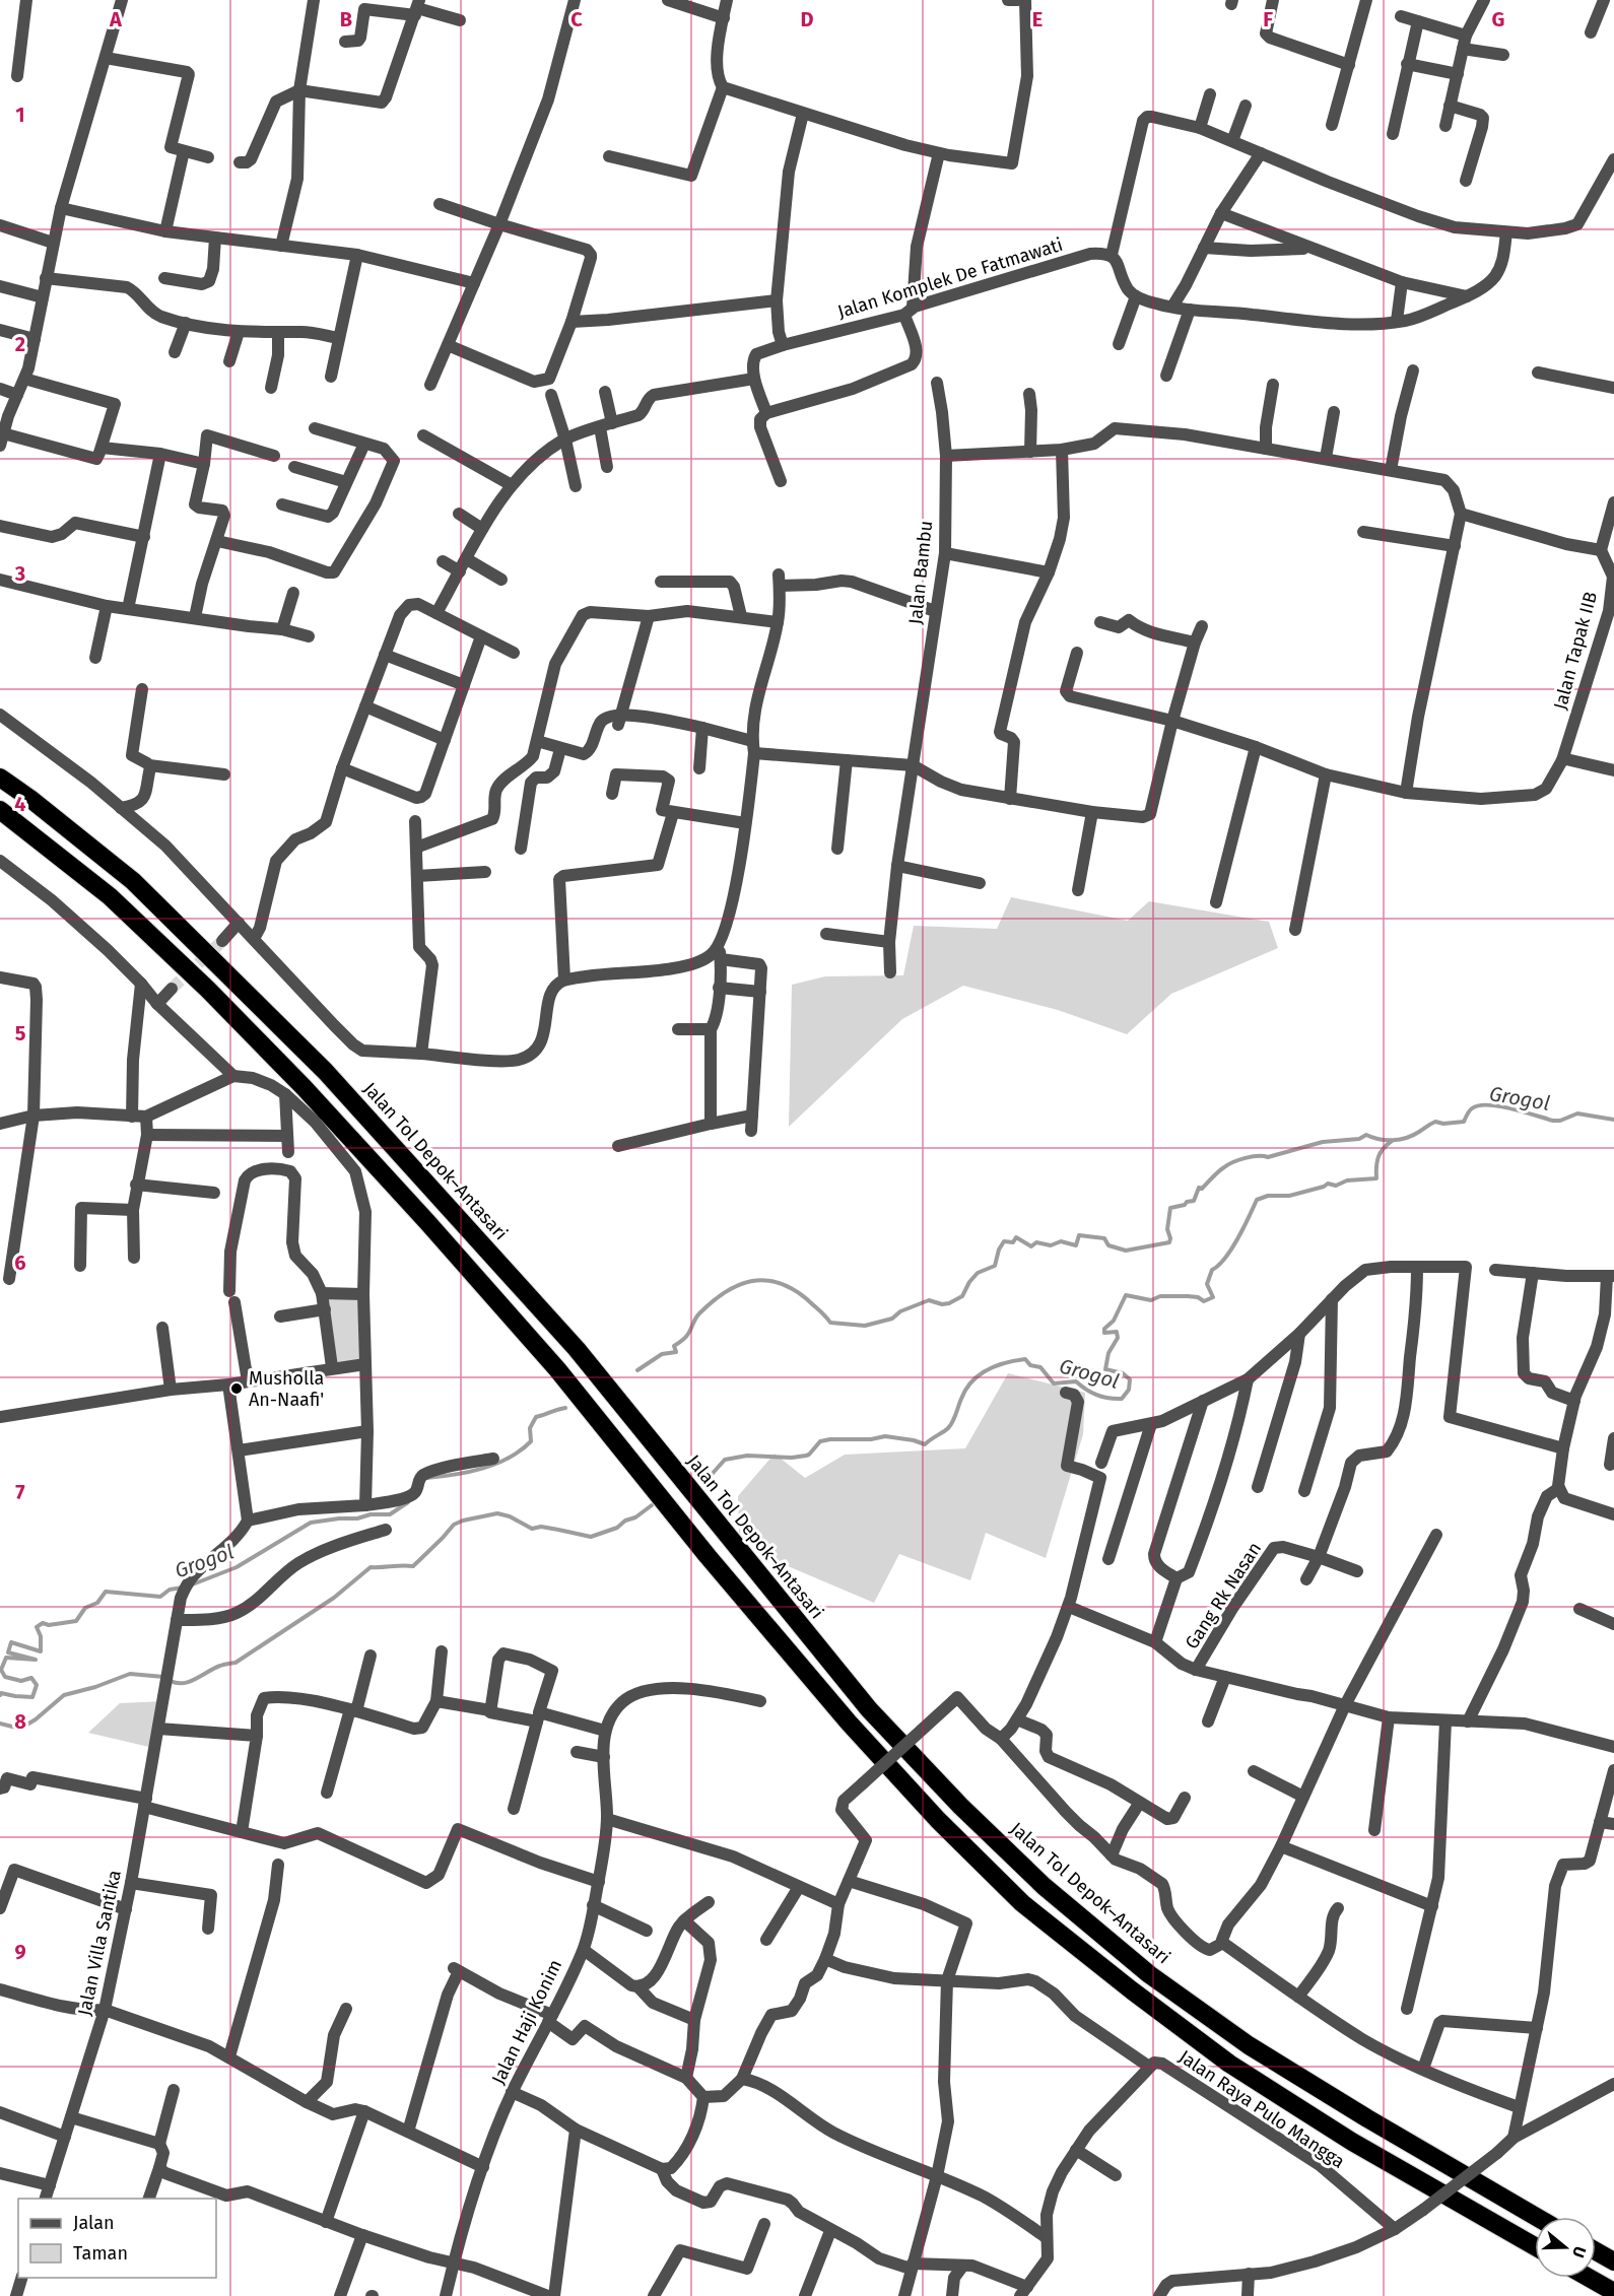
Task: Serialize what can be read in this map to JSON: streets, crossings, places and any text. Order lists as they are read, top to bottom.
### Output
{
  "streets": {
    "highway": ["Jalan Tol Depok–Antasari"],
    "street": [
      "Jalan Komplek De Fatmawati",
      "Jalan Bambu",
      "Jalan Tapak IIB",
      "Gang Rk Nasan",
      "Jalan Villa Santika",
      "Jalan Haji Konim",
      "Jalan Raya Pulo Mangga"
    ]
  },
  "water": ["Grogol"],
  "places": ["Musholla An-Naafi'"],
  "legend": ["Jalan", "Taman"],
  "north": "right",
  "grid": {
    "columns": [
      "A",
      "B",
      "C",
      "D",
      "E",
      "F",
      "G"
    ],
    "rows": [
      "1",
      "2",
      "3",
      "4",
      "5",
      "6",
      "7",
      "8",
      "9"
    ]
  }
}
